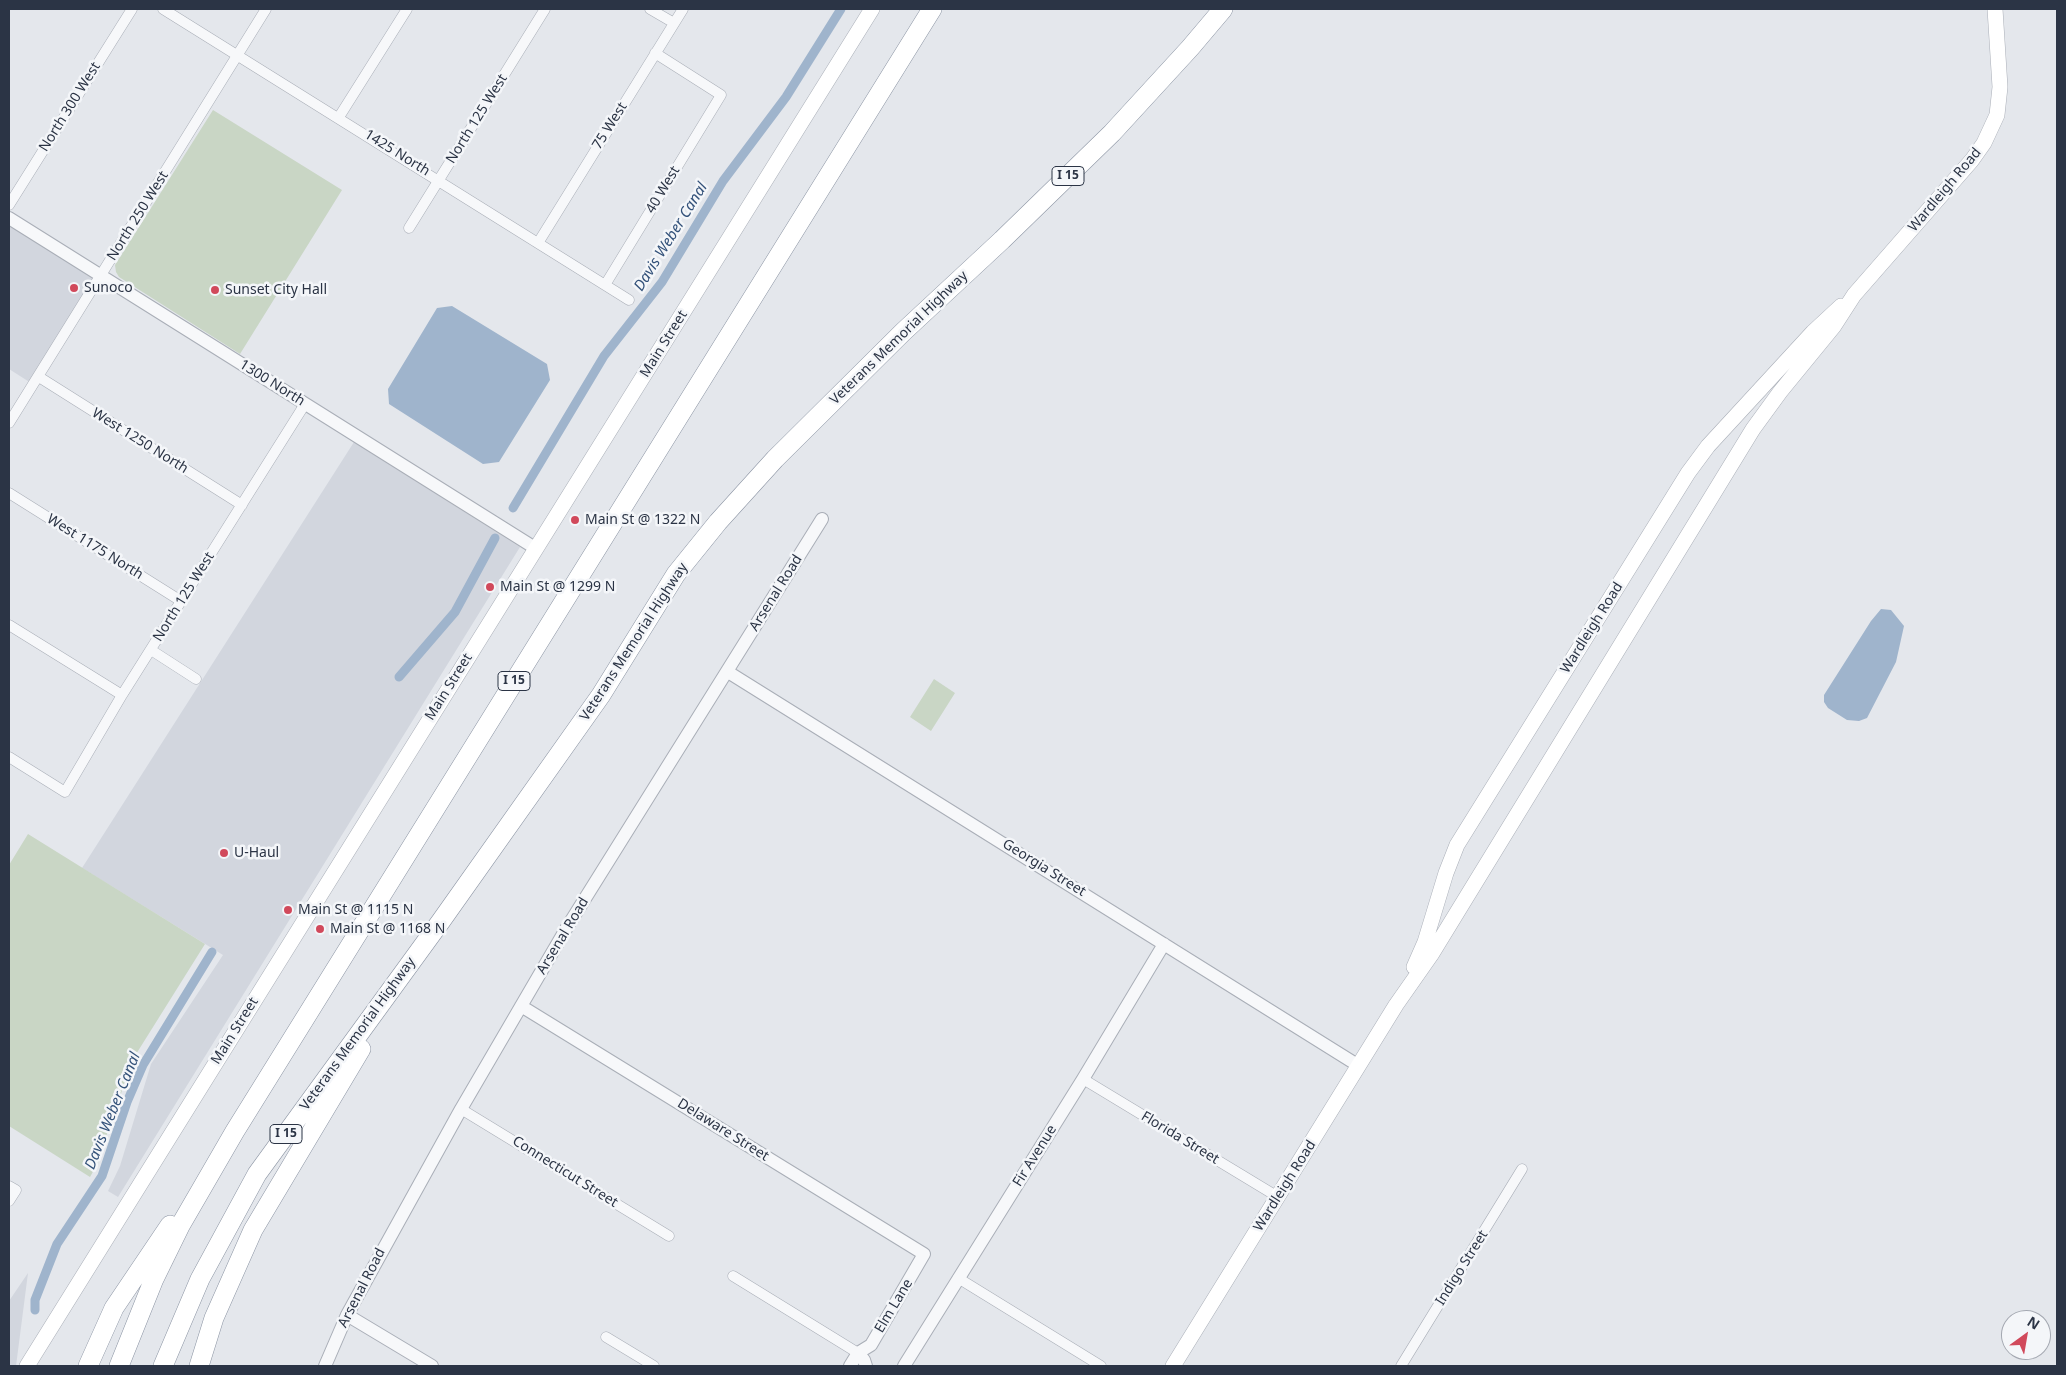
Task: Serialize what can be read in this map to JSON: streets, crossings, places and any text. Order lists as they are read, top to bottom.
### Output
{
  "streets": {
    "highway": ["I 15", "Veterans Memorial Highway"],
    "main road": ["Wardleigh Road", "Main Street"],
    "street": [
      "North 300 West",
      "North 125 West",
      "75 West",
      "1425 North",
      "40 West",
      "North 250 West",
      "1300 North",
      "West 1250 North",
      "West 1175 North",
      "Arsenal Road",
      "Georgia Street",
      "Delaware Street",
      "Florida Street",
      "Fir Avenue",
      "Connecticut Street",
      "Indigo Street",
      "Elm Lane"
    ]
  },
  "crossings": [
    ["North 125 West", "1425 North"],
    ["North 125 West", "1300 North"],
    ["North 125 West", "West 1250 North"],
    ["North 125 West", "West 1175 North"],
    ["75 West", "1425 North"],
    ["75 West", "40 West"],
    ["1425 North", "40 West"],
    ["1425 North", "North 250 West"],
    ["Wardleigh Road", "Georgia Street"],
    ["Wardleigh Road", "Florida Street"],
    ["North 250 West", "1300 North"],
    ["North 250 West", "West 1250 North"],
    ["Main Street", "1300 North"],
    ["Arsenal Road", "Georgia Street"],
    ["Arsenal Road", "Delaware Street"],
    ["Arsenal Road", "Connecticut Street"],
    ["Georgia Street", "Fir Avenue"],
    ["Delaware Street", "Elm Lane"],
    ["Florida Street", "Fir Avenue"]
  ],
  "water": ["Davis Weber Canal"],
  "places": [
    "Sunoco",
    "Sunset City Hall",
    "Main St @ 1322 N",
    "Main St @ 1299 N",
    "U-Haul",
    "Main St @ 1115 N",
    "Main St @ 1168 N"
  ],
  "north": "top right"
}
